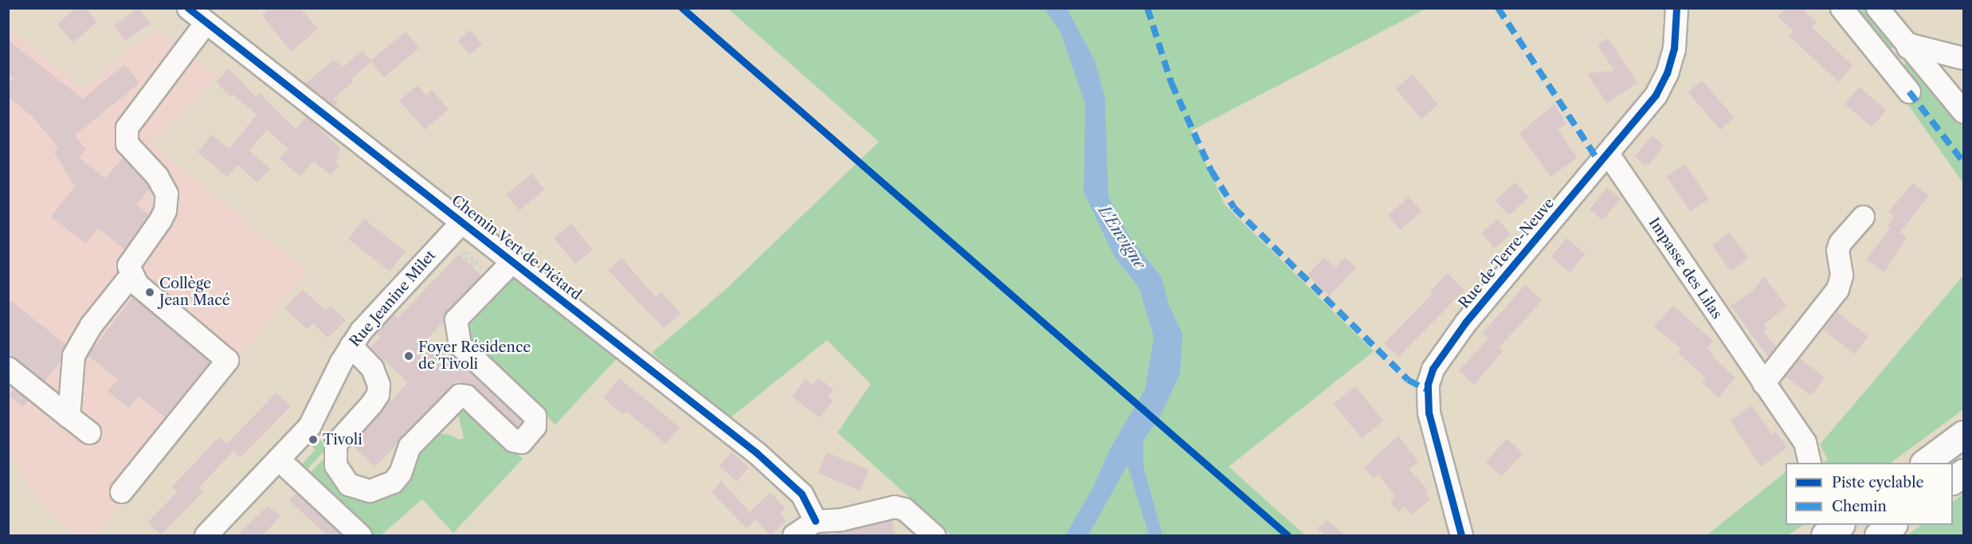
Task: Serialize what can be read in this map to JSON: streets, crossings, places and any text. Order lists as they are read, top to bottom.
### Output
{
  "streets": {
    "street": [
      "Chemin Vert de Piétard",
      "Rue de Terre-Neuve",
      "Impasse des Lilas",
      "Rue Jeanine Milet"
    ]
  },
  "crossings": [
    ["Chemin Vert de Piétard", "Rue Jeanine Milet"],
    ["Rue de Terre-Neuve", "Impasse des Lilas"]
  ],
  "water": ["L'Envigne"],
  "places": ["Collège Jean Macé", "Foyer Résidence de Tivoli", "Tivoli"],
  "legend": ["Piste cyclable", "Chemin"]
}
